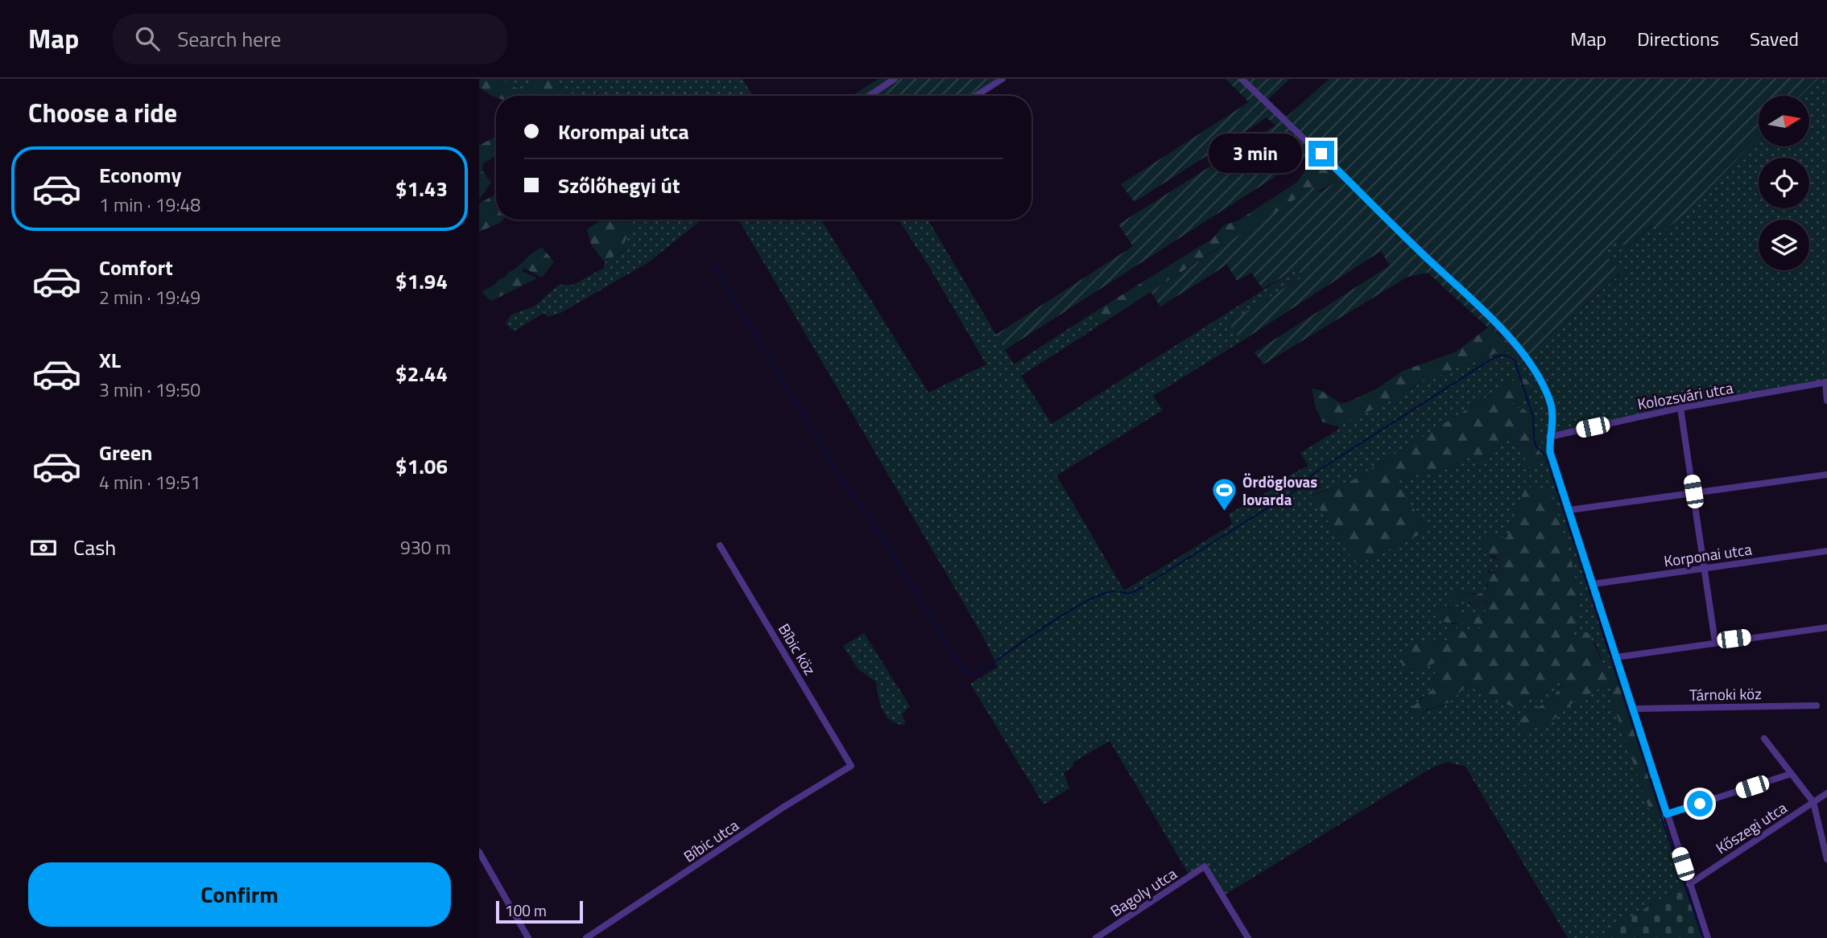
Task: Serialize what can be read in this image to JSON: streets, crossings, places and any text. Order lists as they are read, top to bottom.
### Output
{
  "streets": {
    "street": [
      "Kolozsvári utca",
      "Korponai utca",
      "Bíbic köz",
      "Tárnoki köz",
      "Kőszegi utca",
      "Bíbic utca",
      "Bagoly utca"
    ]
  },
  "crossings": [
    ["Bíbic köz", "Bíbic utca"]
  ],
  "places": {
    "sports": ["Ördöglovas lovarda"]
  },
  "scale_bar": "100 m",
  "north": "right",
  "page": {
    "header": "Map",
    "search": "Search here",
    "nav": ["Map", "Directions", "Saved"],
    "heading": "Choose a ride",
    "banner": ["Korompai utca", "Szőlőhegyi út"],
    "bubble": "3 min",
    "list": [
      {
        "name": "Economy",
        "note": "1 min · 19:48",
        "value": "$1.43"
      },
      {
        "name": "Comfort",
        "note": "2 min · 19:49",
        "value": "$1.94"
      },
      {
        "name": "XL",
        "note": "3 min · 19:50",
        "value": "$2.44"
      },
      {
        "name": "Green",
        "note": "4 min · 19:51",
        "value": "$1.06"
      }
    ],
    "pay": ["Cash", "930 m"],
    "buttons": "Confirm",
    "scale": "100 m"
  }
}
